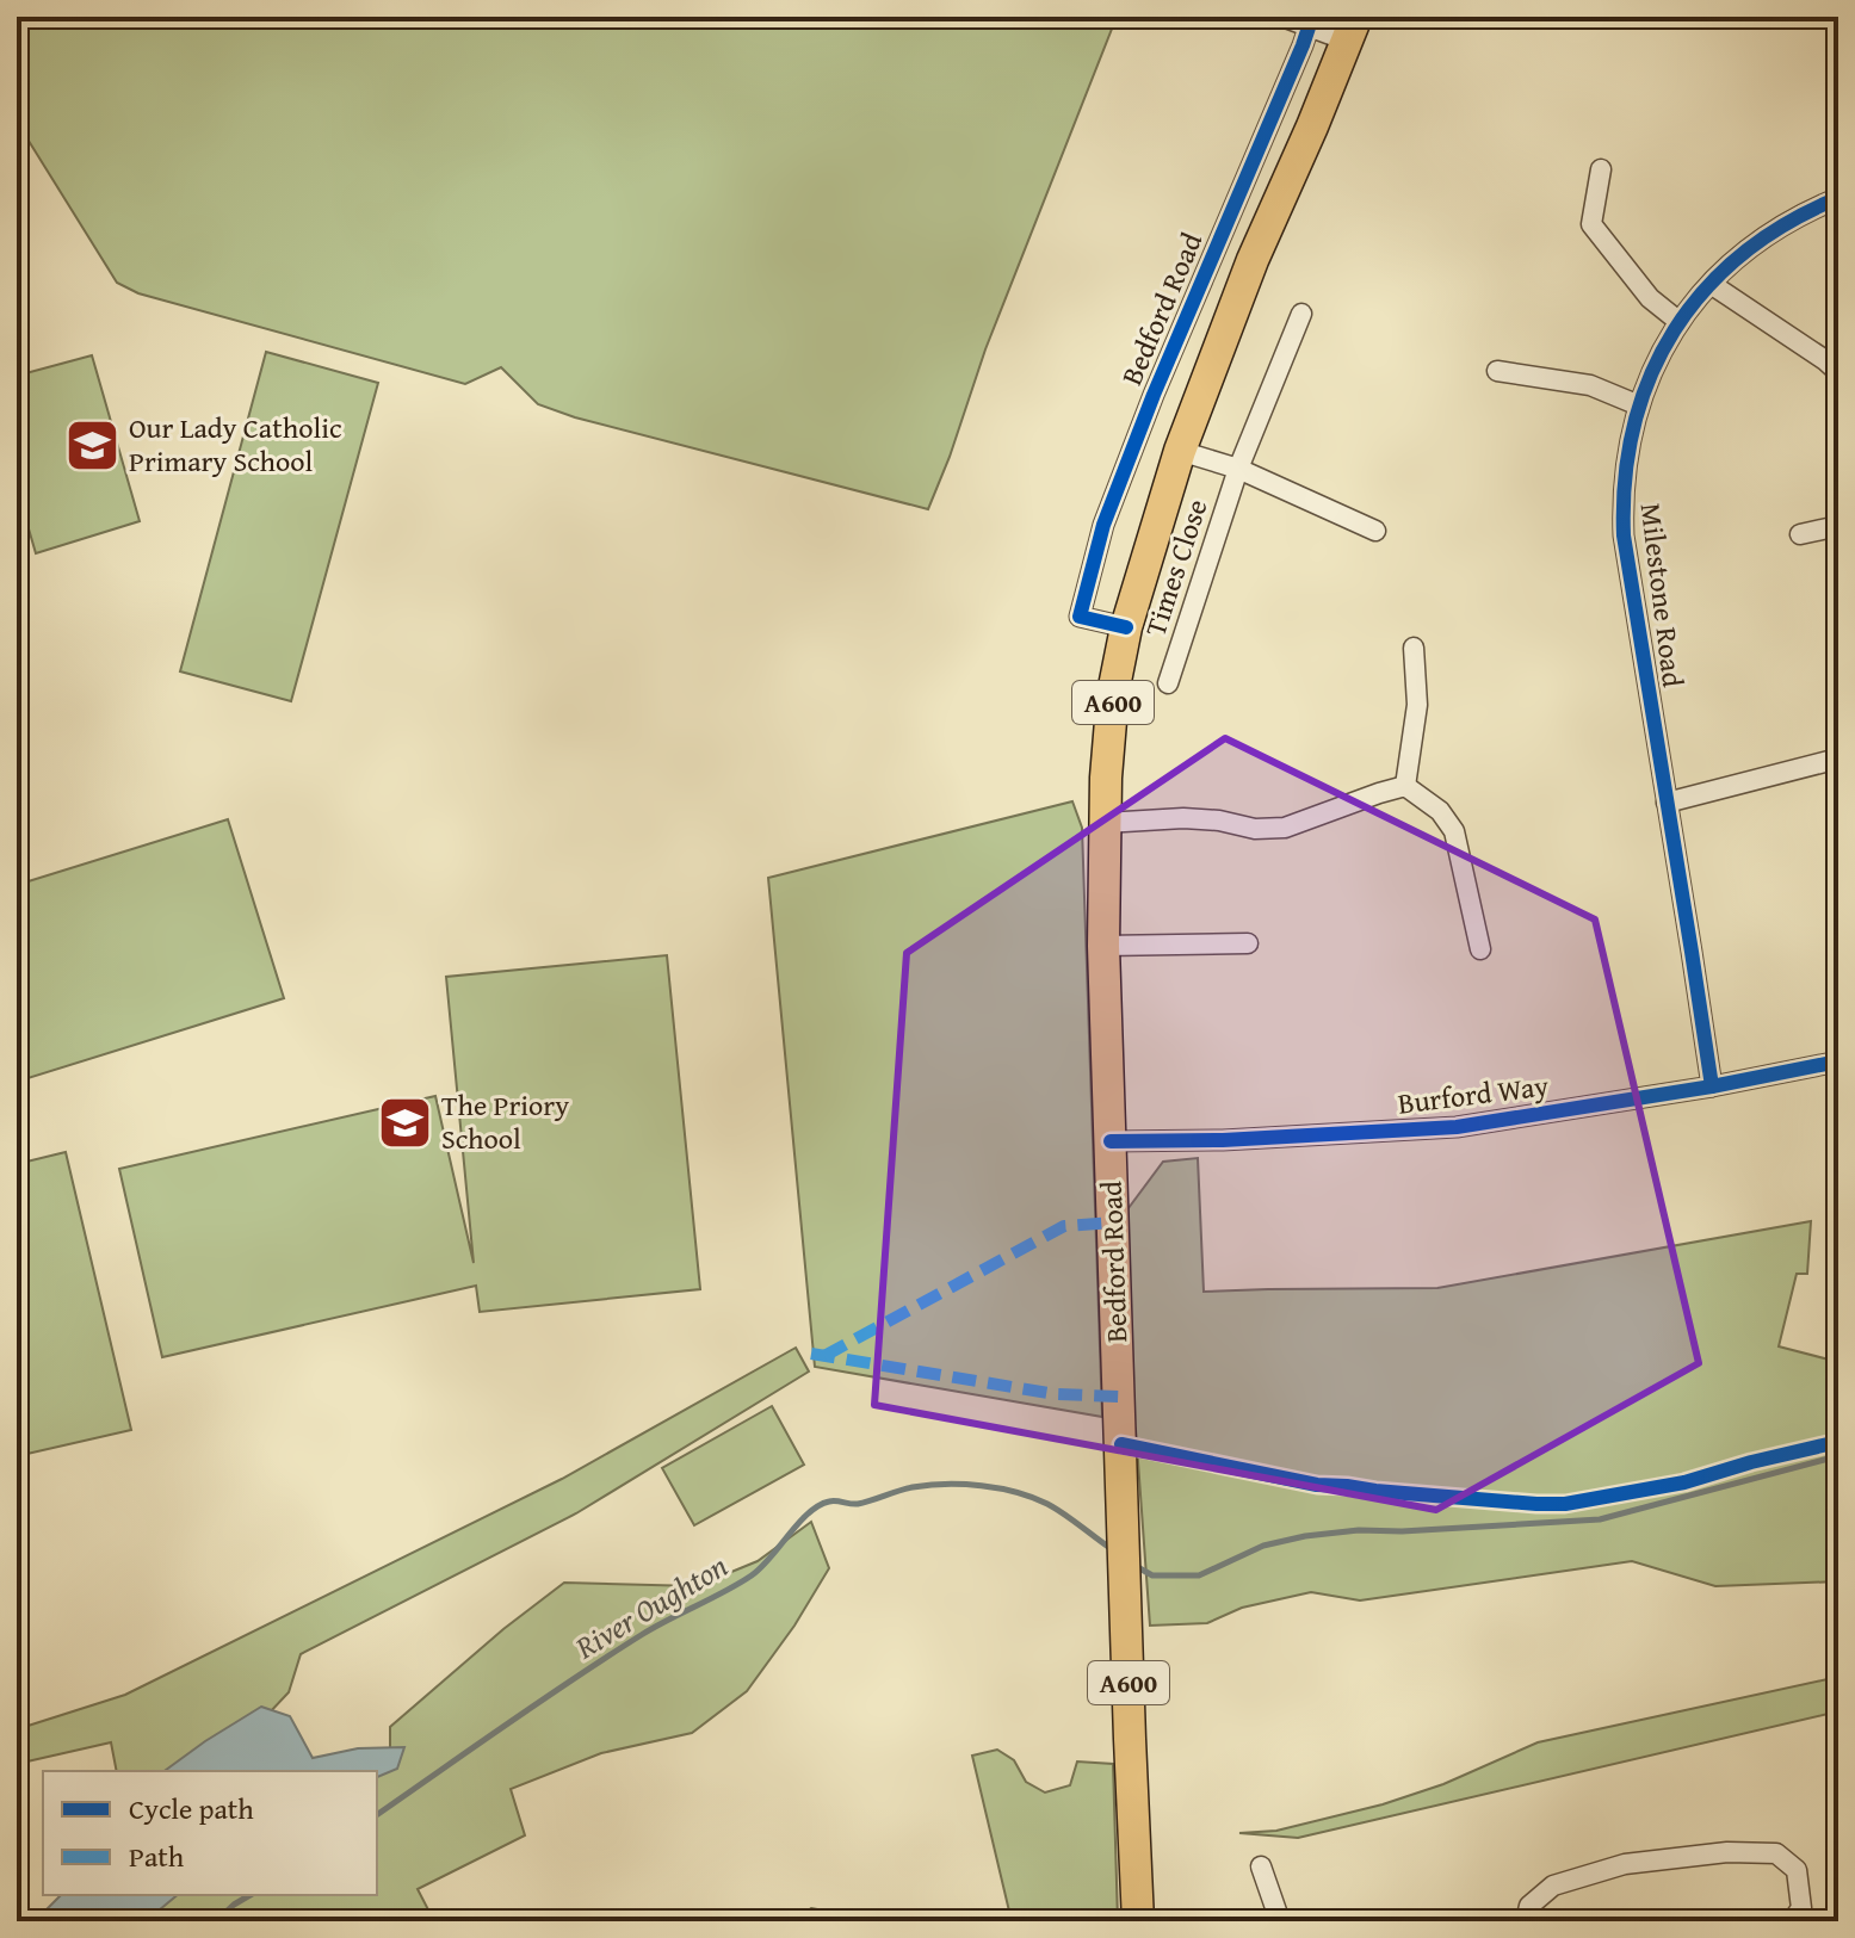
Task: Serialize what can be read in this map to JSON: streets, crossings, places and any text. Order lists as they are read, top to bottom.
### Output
{
  "streets": {
    "main road": ["Bedford Road", "A600"],
    "street": ["Times Close", "Milestone Road", "Burford Way"]
  },
  "crossings": [
    ["Bedford Road", "Times Close"],
    ["Bedford Road", "Burford Way"],
    ["Milestone Road", "Burford Way"]
  ],
  "water": ["River Oughton"],
  "places": {
    "school or university": ["Our Lady Catholic Primary School", "The Priory School"]
  },
  "legend": ["Cycle path", "Path"]
}
